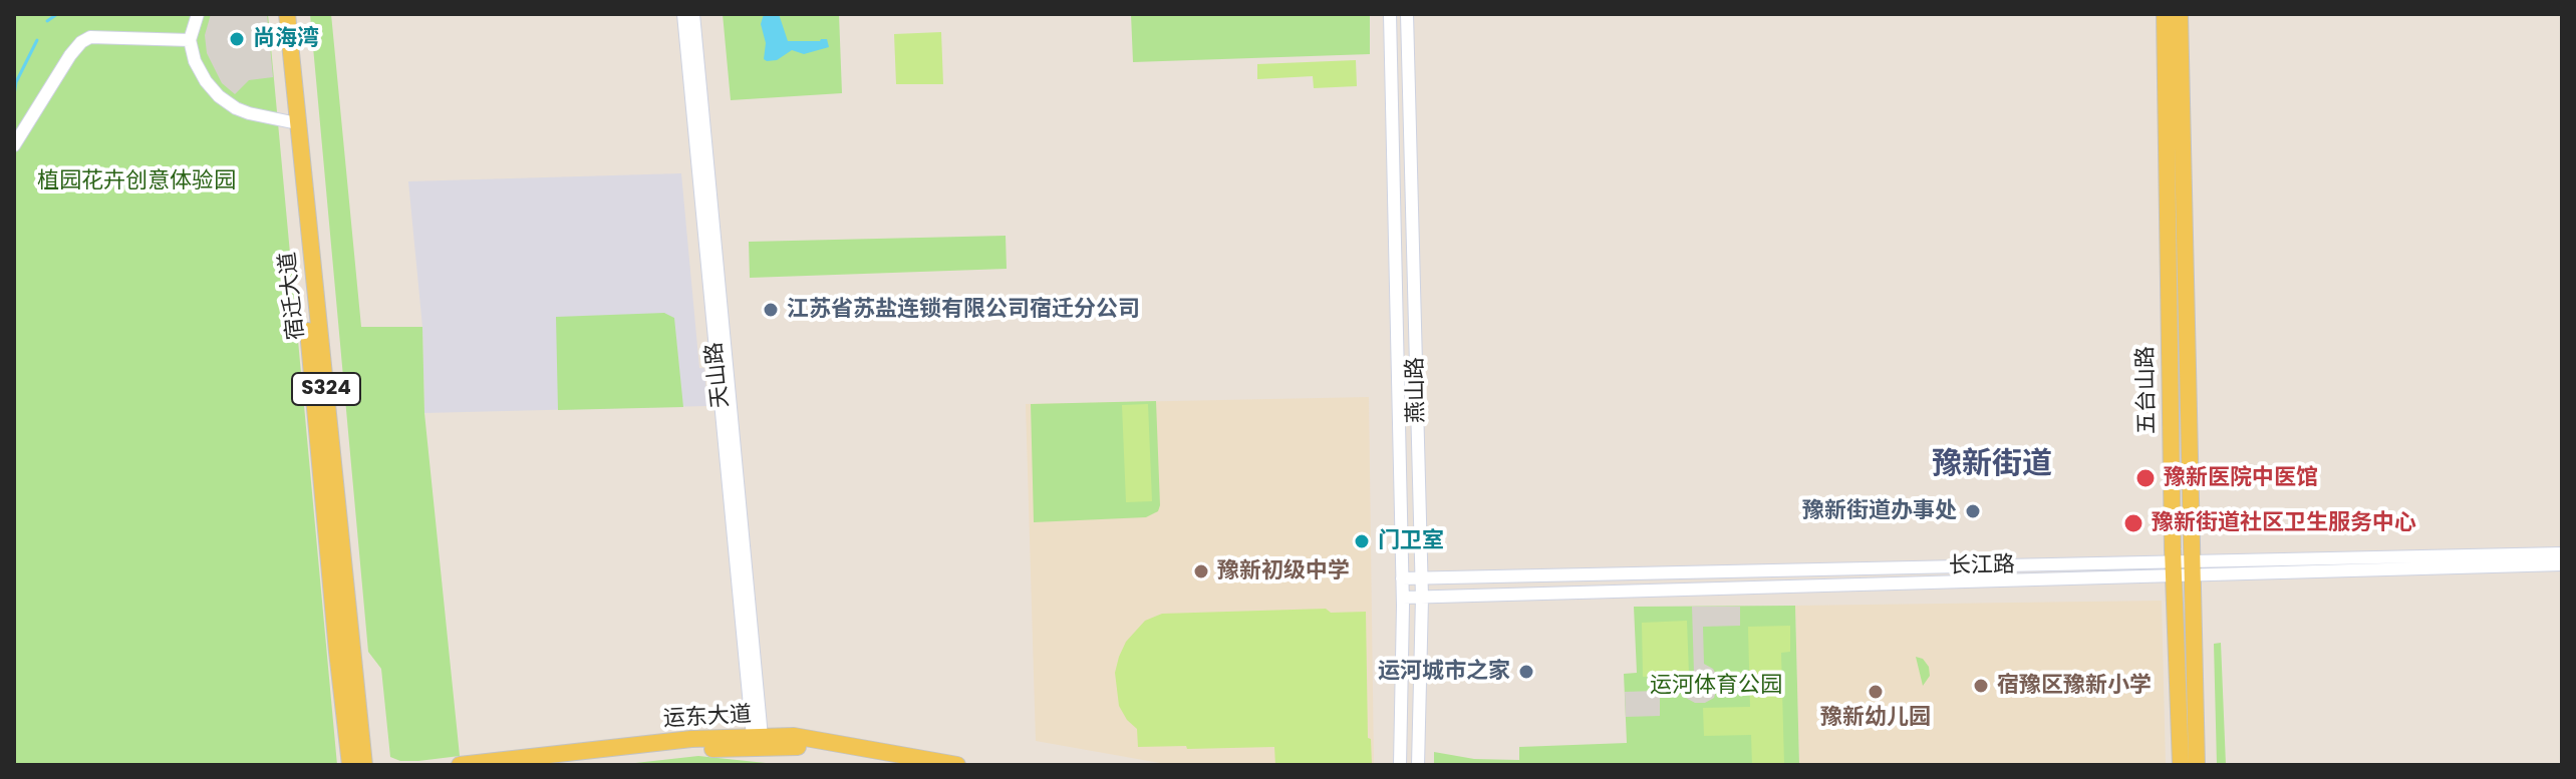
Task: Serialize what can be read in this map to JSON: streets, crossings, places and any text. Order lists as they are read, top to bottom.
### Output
{
  "streets": {
    "main road": [
      "宿迁大道",
      "S324",
      "五台山路",
      "运东大道"
    ],
    "street": ["天山路", "燕山路", "长江路"]
  },
  "crossings": [
    ["天山路", "运东大道"],
    ["燕山路", "长江路"],
    ["五台山路", "长江路"]
  ],
  "districts": ["豫新街道"],
  "parks": ["植园花卉创意体验园", "运河体育公园"],
  "places": [
    "尚海湾",
    "江苏省苏盐连锁有限公司宿迁分公司",
    "豫新医院中医馆",
    "豫新街道办事处",
    "豫新街道社区卫生服务中心",
    "门卫室",
    "豫新初级中学",
    "运河城市之家",
    "宿豫区豫新小学",
    "豫新幼儿园"
  ]
}
